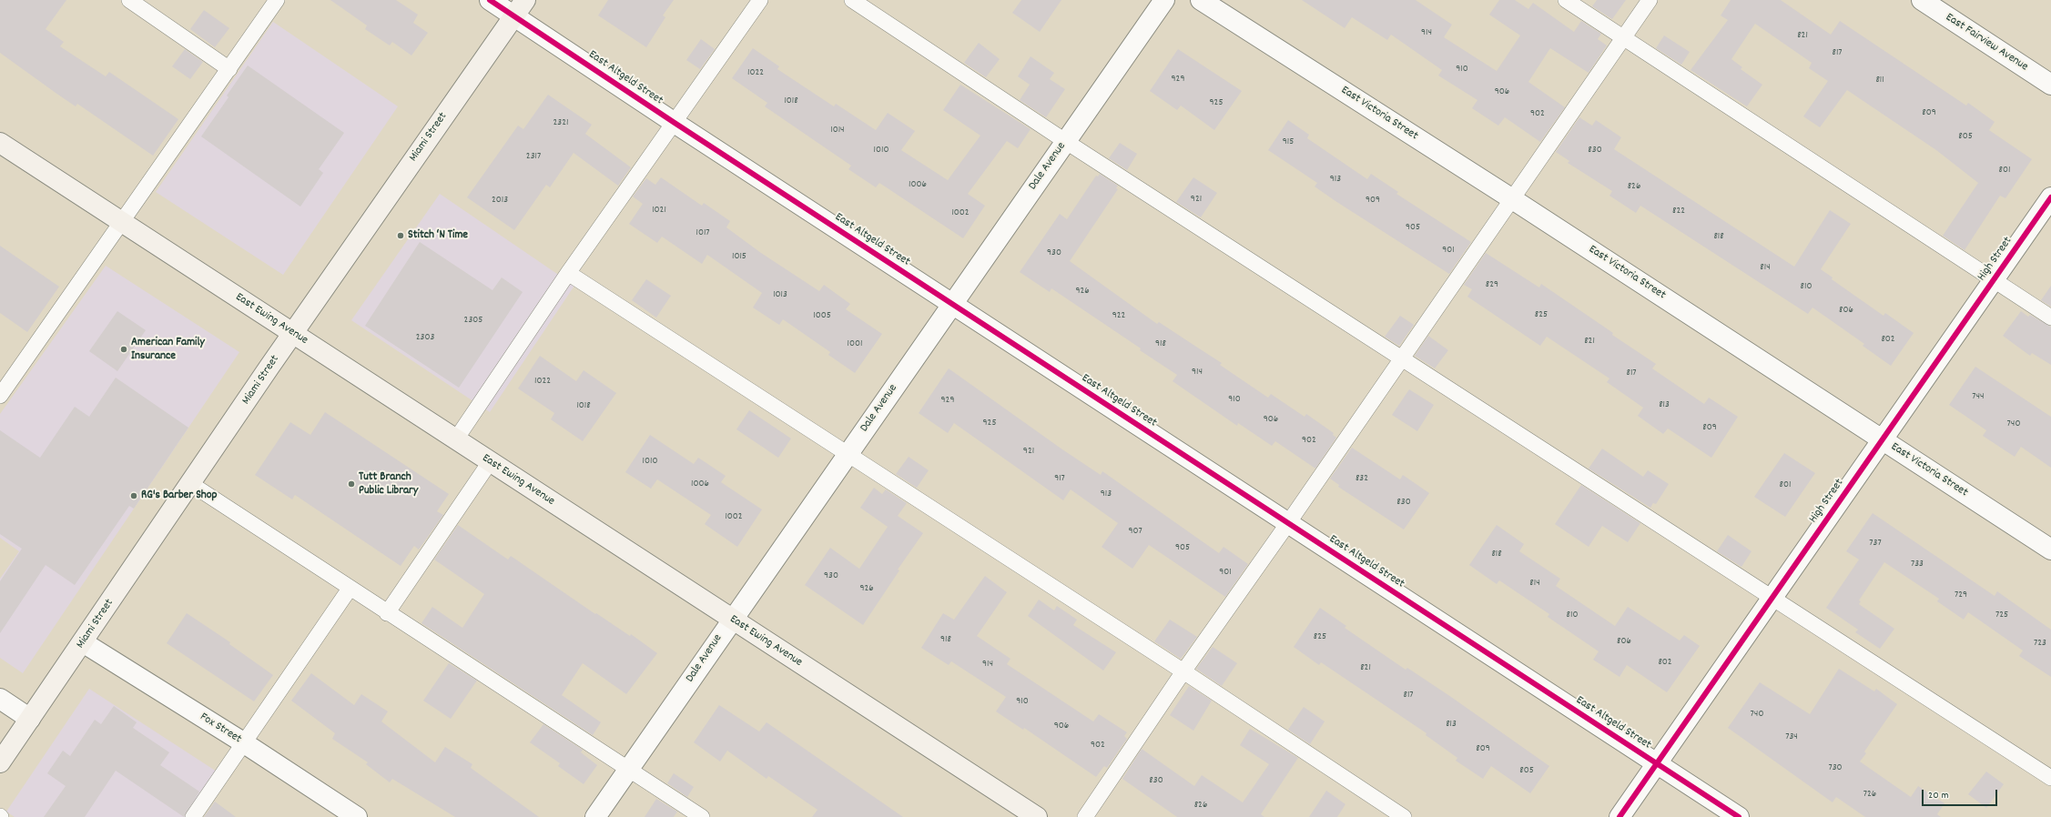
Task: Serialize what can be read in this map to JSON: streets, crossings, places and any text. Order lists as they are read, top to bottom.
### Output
{
  "streets": {
    "street": [
      "East Fairview Avenue",
      "East Altgeld Street",
      "East Victoria Street",
      "Miami Street",
      "Dale Avenue",
      "High Street",
      "East Ewing Avenue",
      "Fox Street"
    ]
  },
  "crossings": [
    ["East Altgeld Street", "Miami Street"],
    ["East Altgeld Street", "Dale Avenue"],
    ["East Altgeld Street", "High Street"],
    ["East Victoria Street", "High Street"],
    ["Miami Street", "East Ewing Avenue"],
    ["Miami Street", "Fox Street"],
    ["Dale Avenue", "East Ewing Avenue"]
  ],
  "places": [
    "Stitch ‘N Time",
    "American Family Insurance",
    "Tutt Branch Public Library",
    "RG's Barber Shop"
  ],
  "house_numbers": [
    "914",
    "821",
    "817",
    "910",
    "1022",
    "929",
    "811",
    "906",
    "1018",
    "925",
    "809",
    "902",
    "2321",
    "1014",
    "805",
    "915",
    "1010",
    "830",
    "2317",
    "801",
    "913",
    "1006",
    "826",
    "921",
    "2013",
    "909",
    "1021",
    "822",
    "1002",
    "905",
    "1017",
    "818",
    "901",
    "930",
    "1015",
    "814",
    "829",
    "810",
    "926",
    "1013",
    "806",
    "825",
    "1005",
    "922",
    "2305",
    "2303",
    "802",
    "821",
    "1001",
    "918",
    "914",
    "817",
    "1022",
    "744",
    "910",
    "929",
    "813",
    "1018",
    "906",
    "925",
    "740",
    "809",
    "902",
    "921",
    "1010",
    "917",
    "832",
    "1006",
    "801",
    "913",
    "830",
    "1002",
    "907",
    "737",
    "905",
    "818",
    "733",
    "901",
    "930",
    "814",
    "926",
    "729",
    "810",
    "725",
    "825",
    "918",
    "806",
    "723",
    "802",
    "914",
    "821",
    "817",
    "910",
    "740",
    "813",
    "906",
    "734",
    "902",
    "809",
    "730",
    "805",
    "830",
    "726",
    "826"
  ],
  "scale_bar": "20 m"
}
